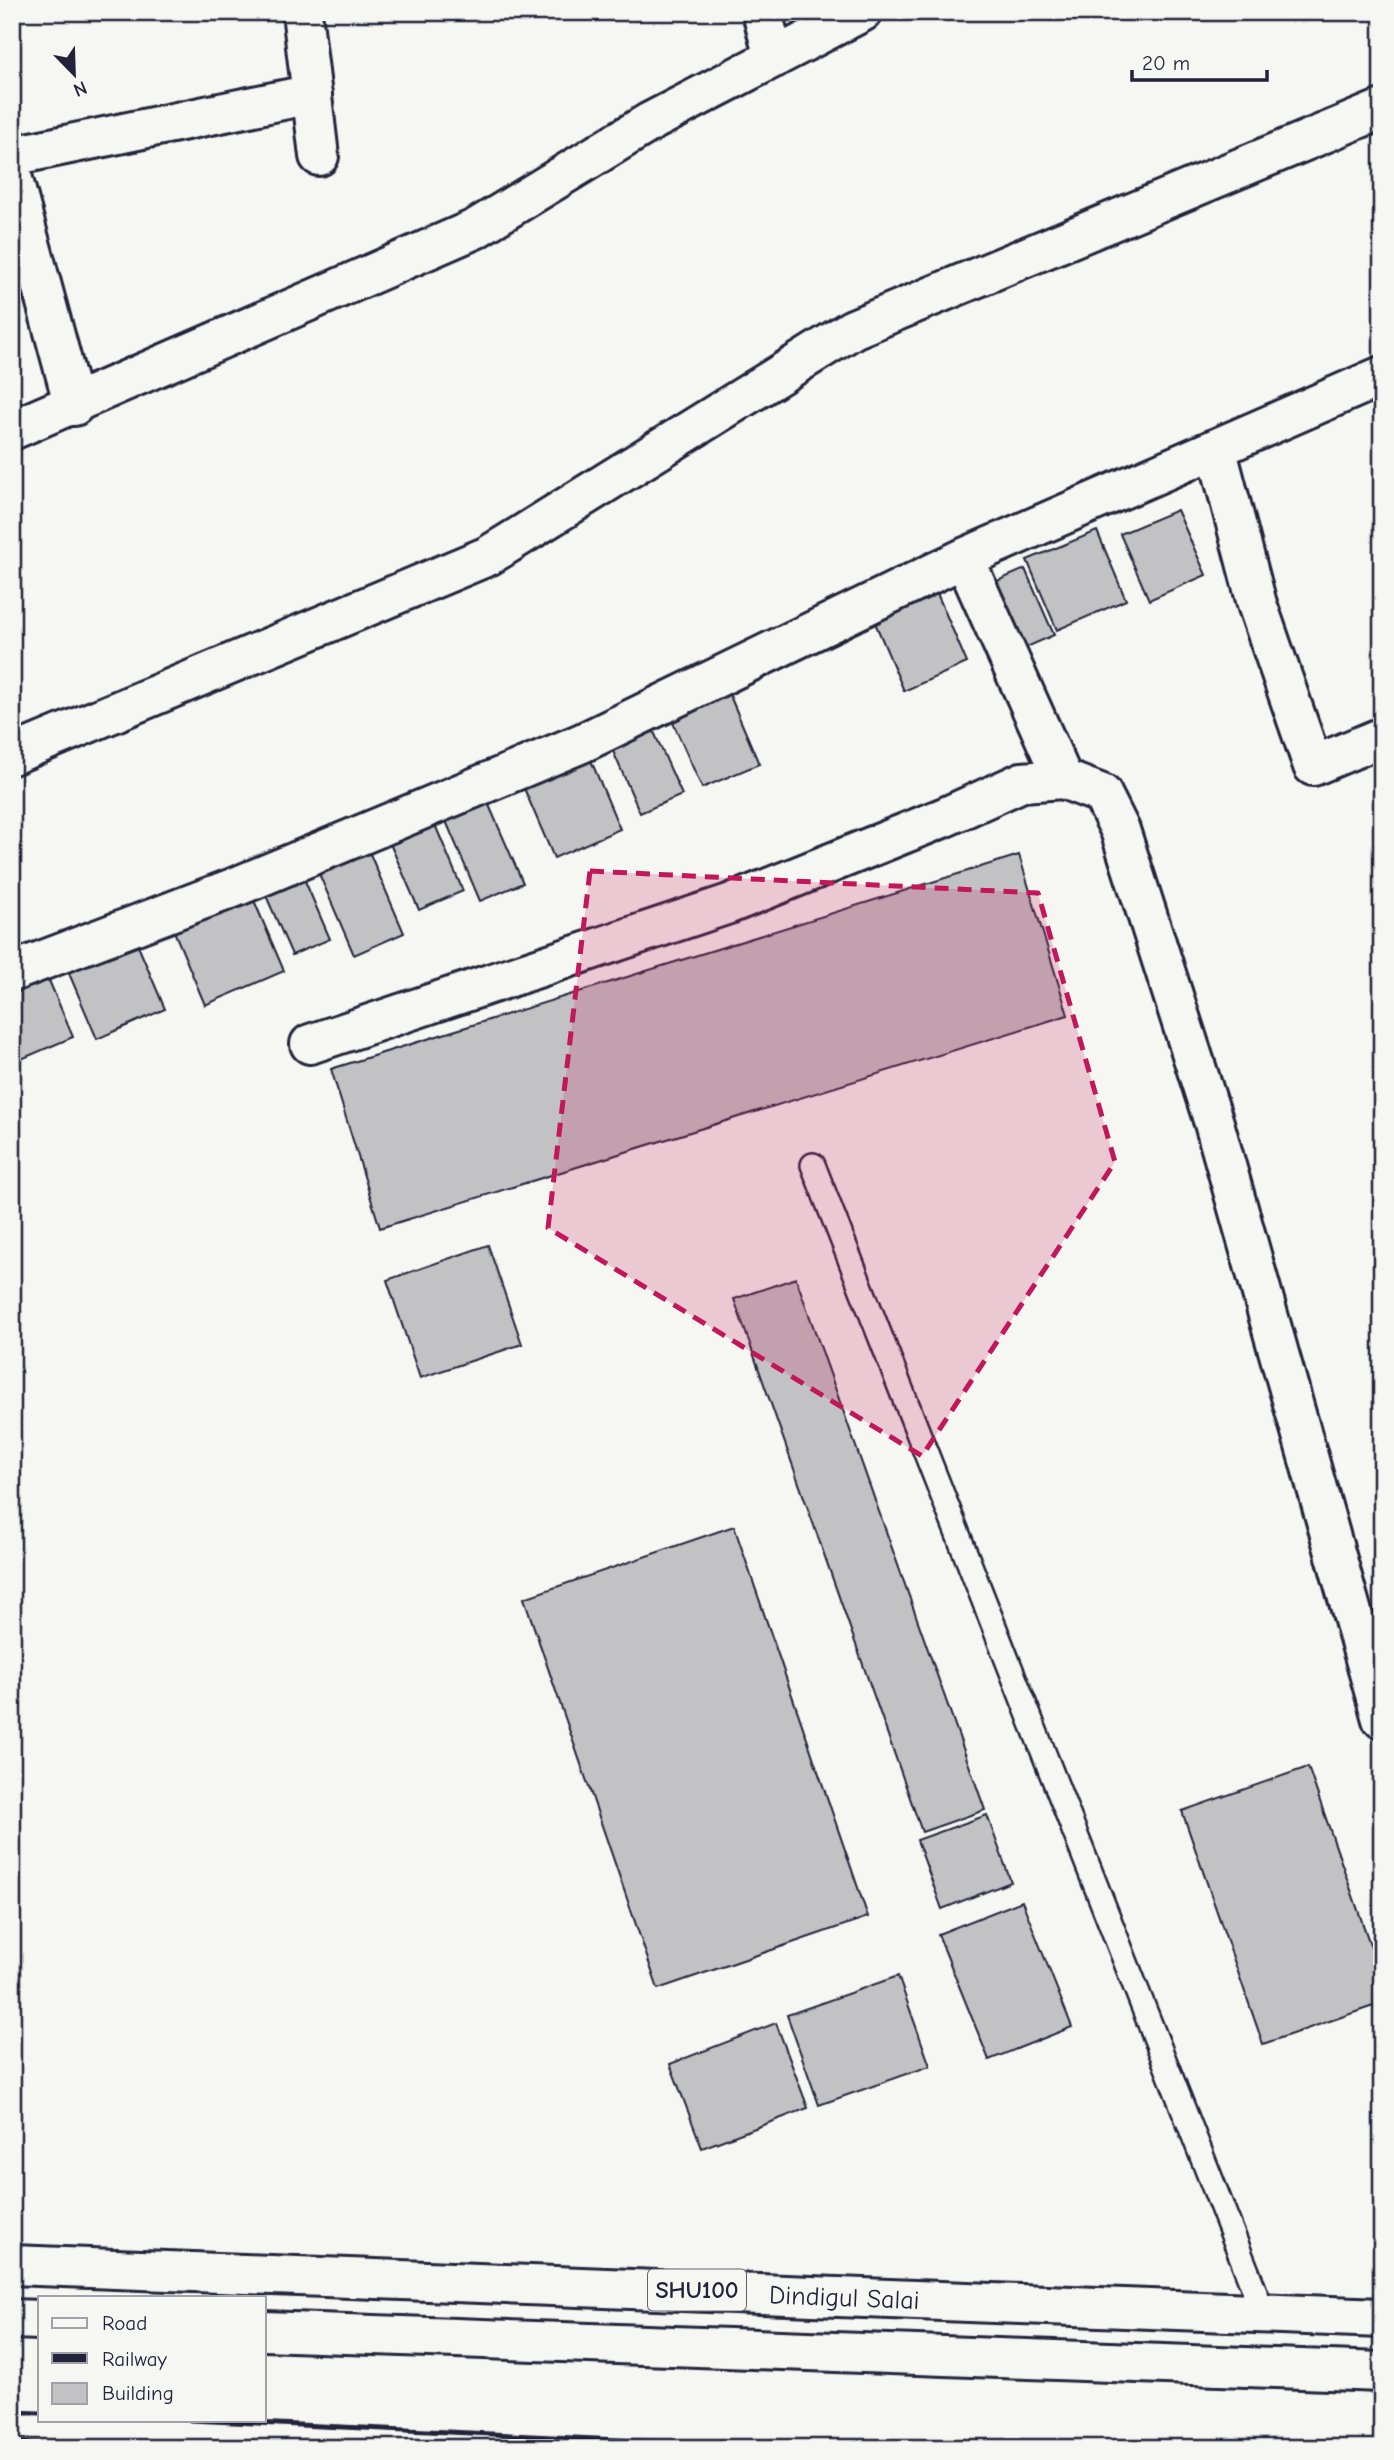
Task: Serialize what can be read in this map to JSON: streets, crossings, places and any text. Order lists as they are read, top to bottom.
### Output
{
  "streets": {
    "street": ["SHU100", "Dindigul Salai"]
  },
  "legend": ["Road", "Railway", "Building"],
  "scale_bar": "20 m",
  "north": "bottom right"
}
